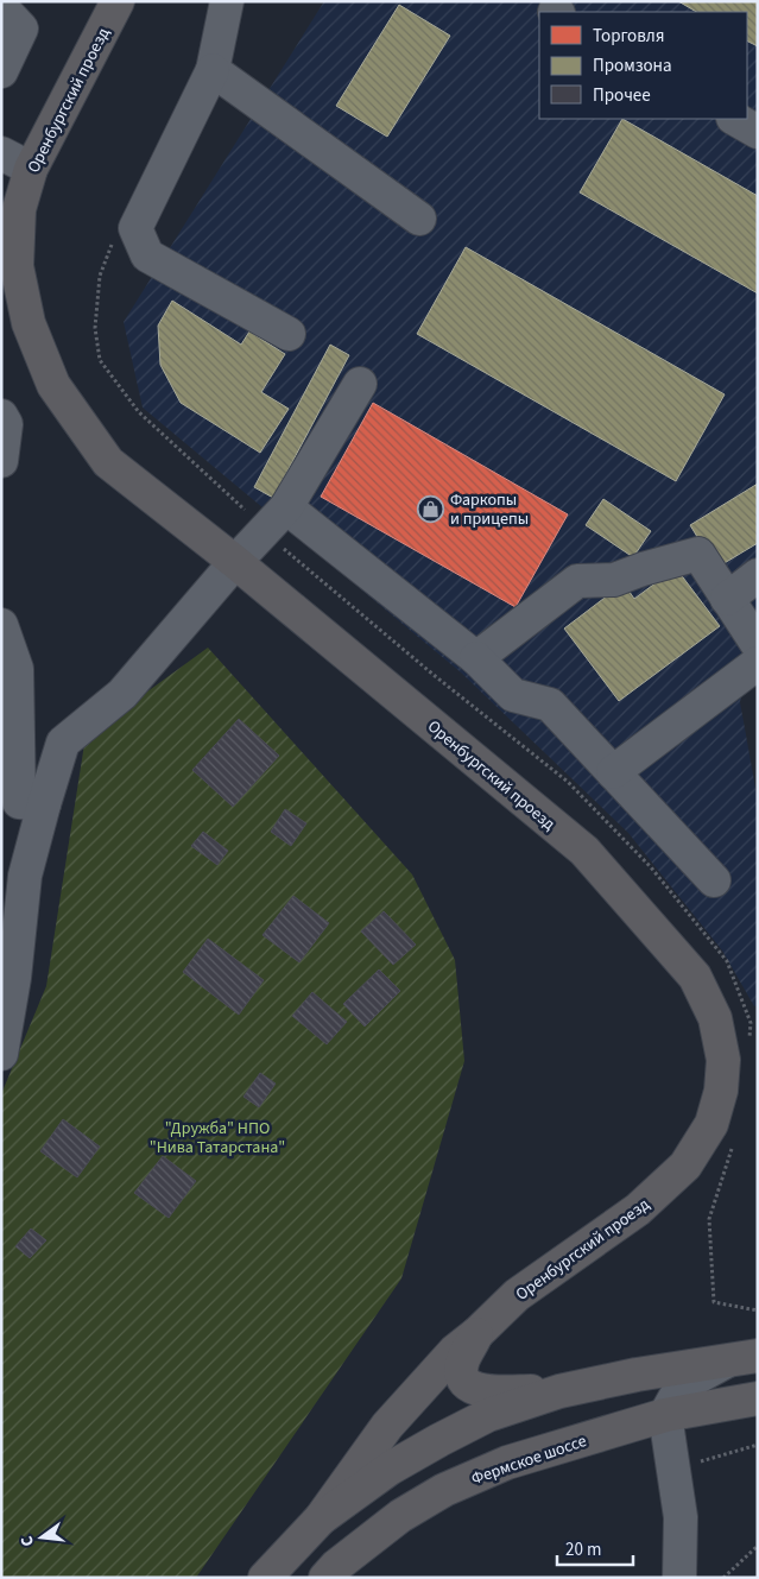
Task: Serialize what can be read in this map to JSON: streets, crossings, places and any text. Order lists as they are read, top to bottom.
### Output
{
  "streets": {
    "main road": ["Оренбургский проезд", "Фермское шоссе"]
  },
  "parks": ["\"Дружба\" НПО \"Нива Татарстана\""],
  "places": {
    "shop": ["Фаркопы и прицепы"]
  },
  "legend": ["Торговля", "Промзона", "Прочее"],
  "scale_bar": "20 m",
  "north": "left"
}
